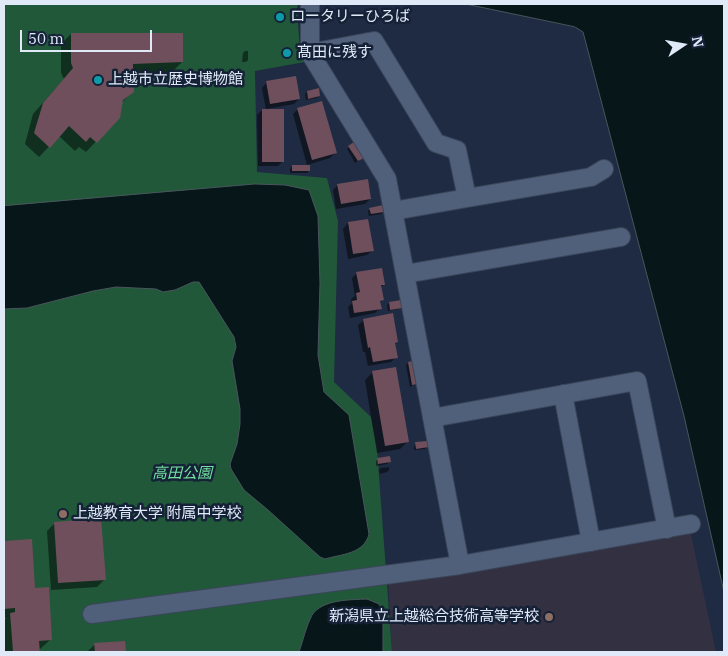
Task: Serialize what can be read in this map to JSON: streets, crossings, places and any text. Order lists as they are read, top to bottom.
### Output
{
  "parks": ["高田公園"],
  "places": [
    "ロータリーひろば",
    "髙田に残す",
    "上越市立歴史博物館",
    "上越教育大学 附属中学校",
    "新潟県立上越総合技術高等学校"
  ],
  "scale_bar": "50 m",
  "north": "right"
}
